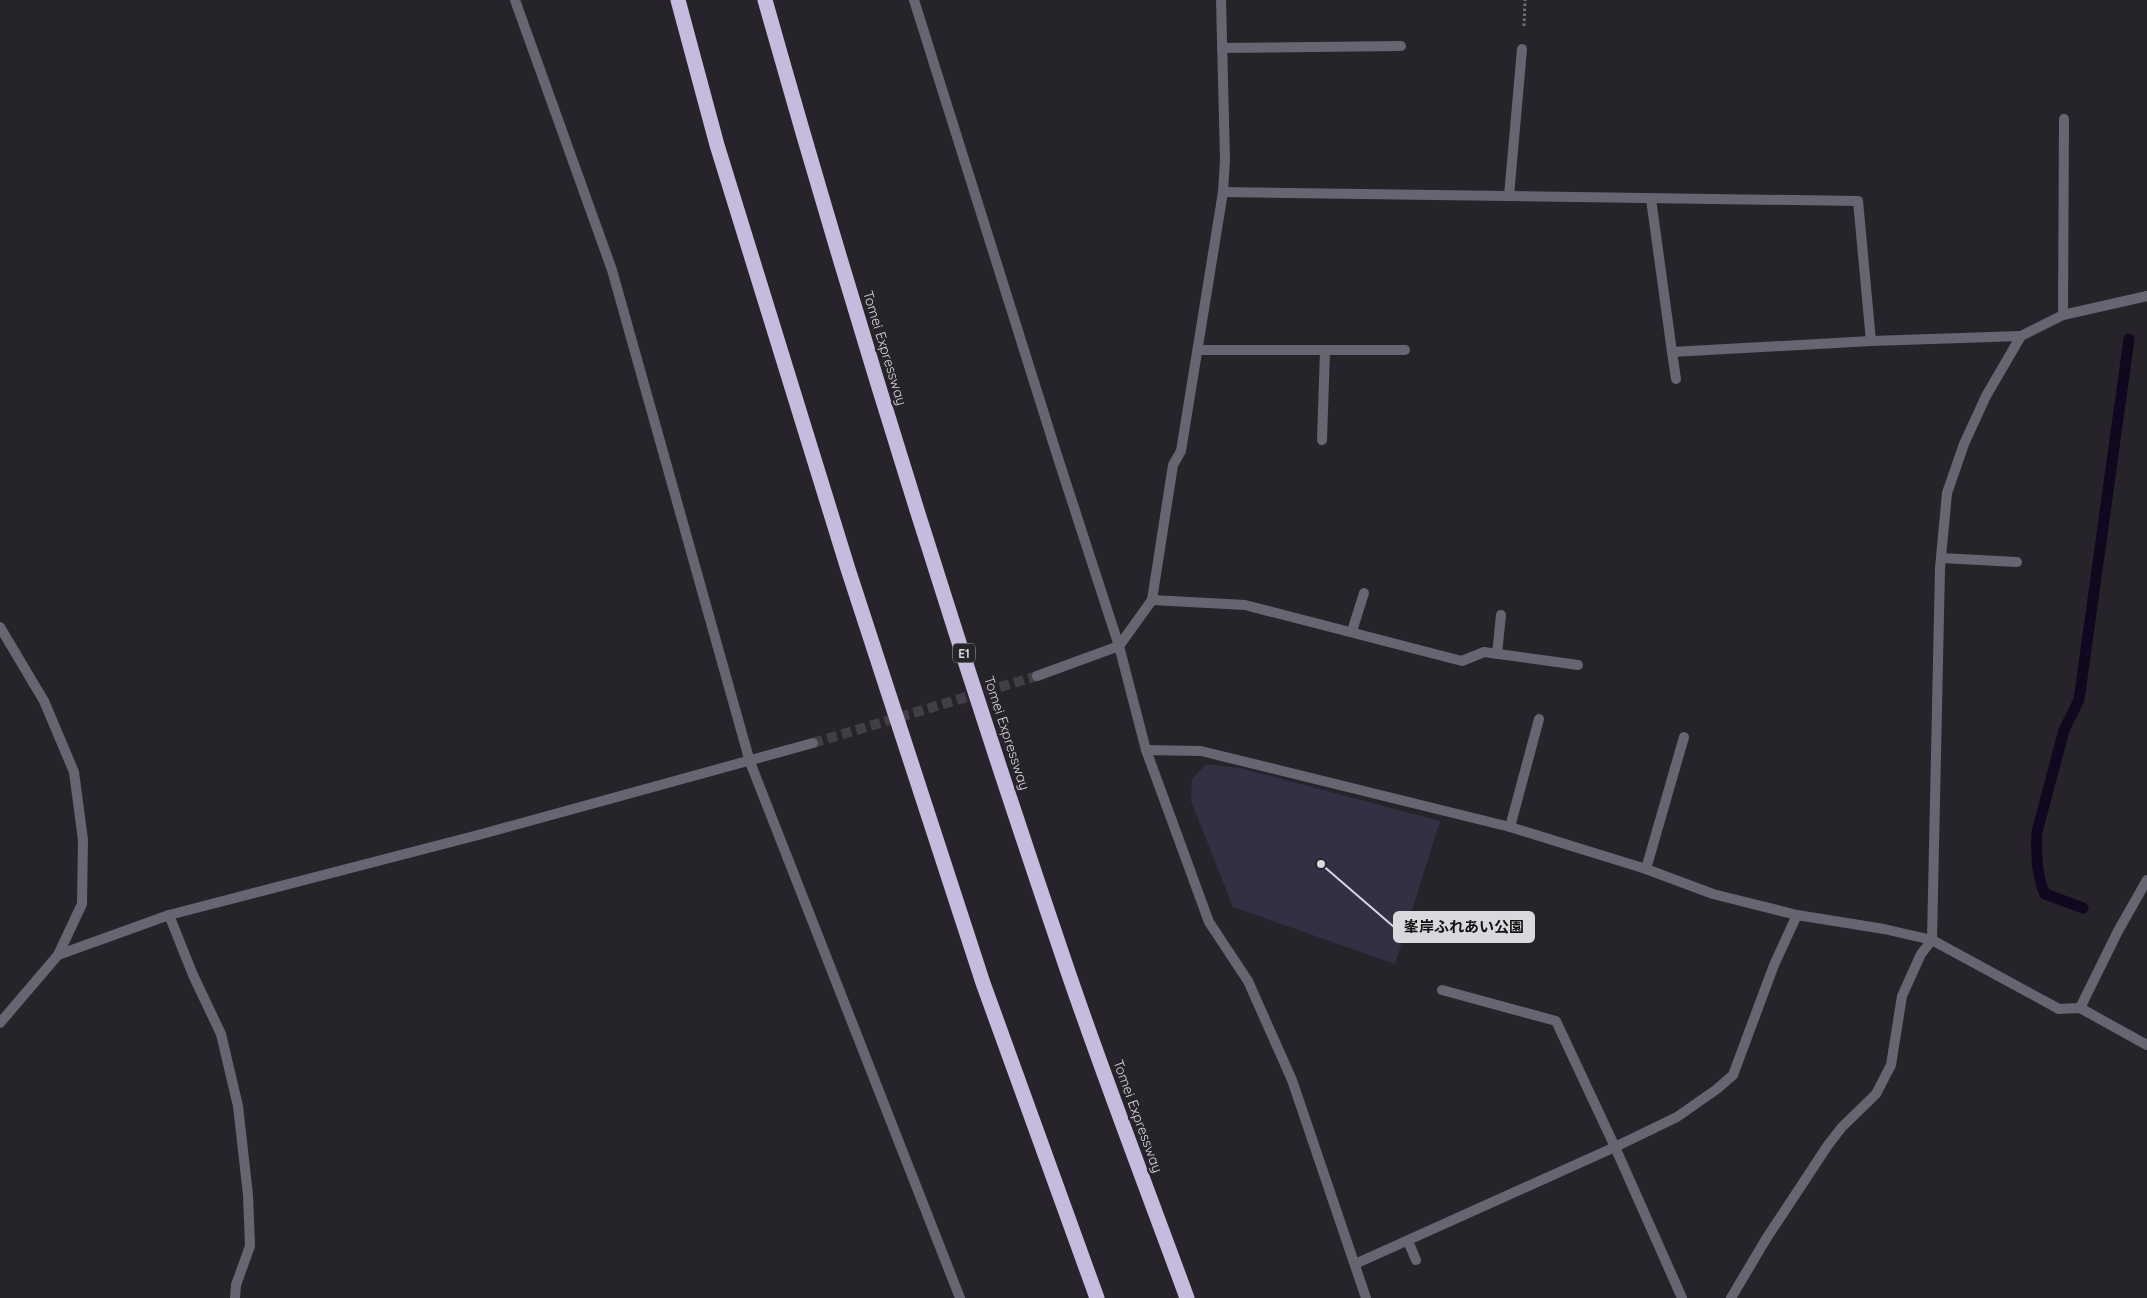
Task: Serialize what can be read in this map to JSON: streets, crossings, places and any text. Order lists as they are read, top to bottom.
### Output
{
  "streets": {
    "highway": ["Tomei Expressway", "E1"]
  },
  "places": ["峯岸ふれあい公園"]
}
